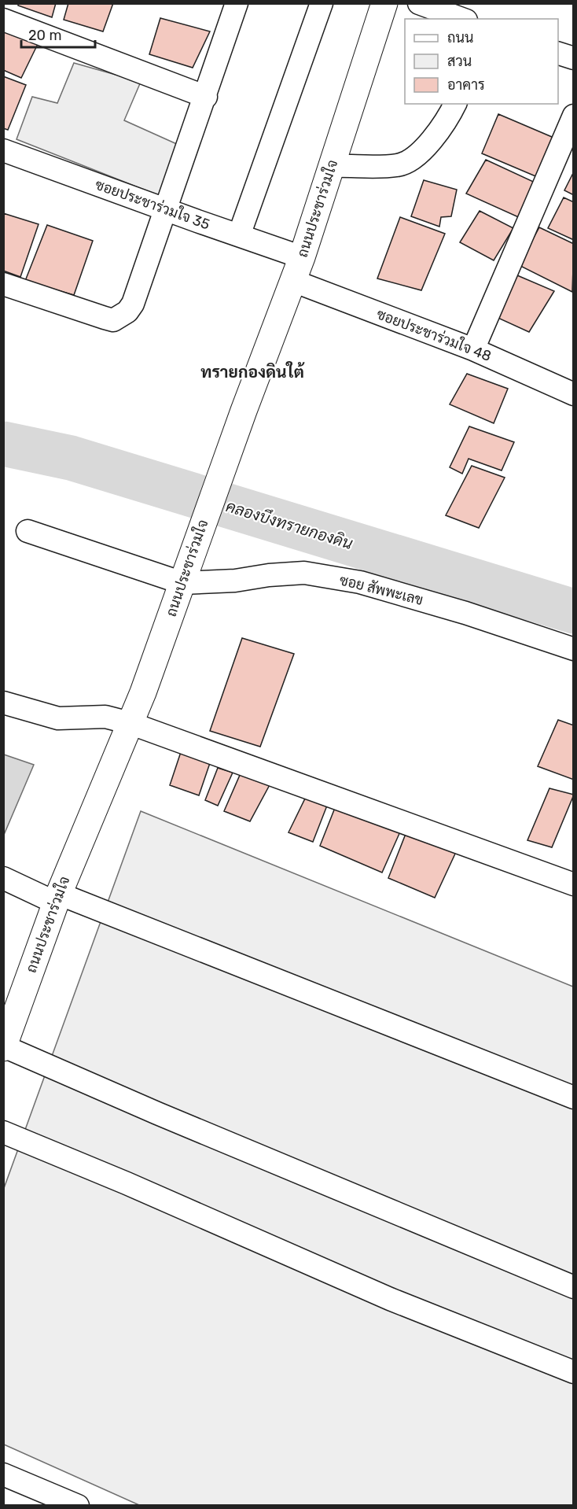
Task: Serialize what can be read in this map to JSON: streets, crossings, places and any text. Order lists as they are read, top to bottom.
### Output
{
  "streets": {
    "main road": ["ถนนประชาร่วมใจ"],
    "street": ["ซอยประชาร่วมใจ 35", "ซอยประชาร่วมใจ 48", "ซอย สัพพะเลข"]
  },
  "crossings": [
    ["ซอยประชาร่วมใจ 35", "ถนนประชาร่วมใจ"],
    ["ถนนประชาร่วมใจ", "ซอยประชาร่วมใจ 48"],
    ["ถนนประชาร่วมใจ", "ซอย สัพพะเลข"]
  ],
  "districts": ["ทรายกองดินใต้"],
  "water": ["คลองบึงทรายกองดิน"],
  "legend": ["ถนน", "สวน", "อาคาร"],
  "scale_bar": "20 m"
}
